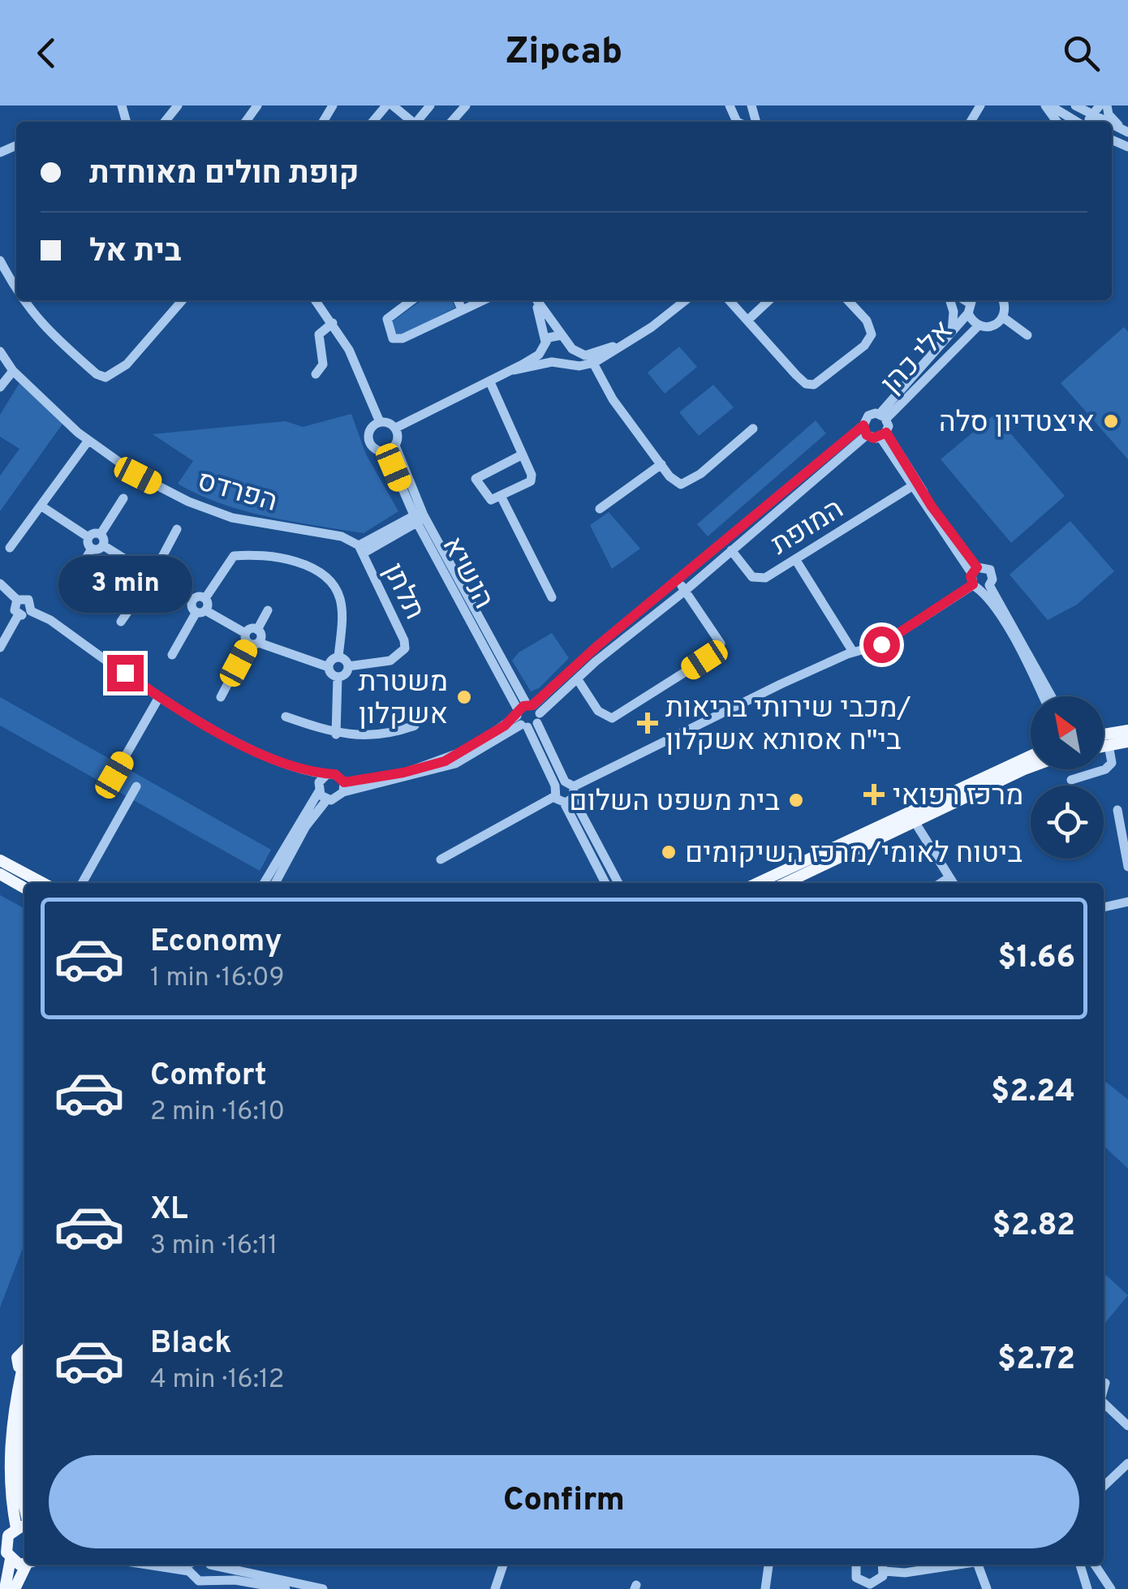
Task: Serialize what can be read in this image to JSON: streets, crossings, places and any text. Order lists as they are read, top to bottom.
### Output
{
  "streets": {
    "street": [
      "אלי כהן",
      "הפרדס",
      "המופת",
      "הנשיא",
      "תלתן"
    ]
  },
  "crossings": [
    ["אלי כהן", "הנשיא"],
    ["הפרדס", "תלתן"]
  ],
  "places": {
    "other": [
      "איצטדיון סלה",
      "משטרת אשקלון",
      "בית משפט השלום",
      "ביטוח לאומי/מרכז השיקומים"
    ],
    "health": ["מכבי שירותי בריאות/ בי\"ח אסותא אשקלון", "מרכז רפואי"]
  },
  "north": "top left",
  "page": {
    "header": "Zipcab",
    "banner": ["קופת חולים מאוחדת", "בית אל"],
    "bubble": "3 min",
    "list": [
      {
        "name": "Economy",
        "note": "1 min · 16:09",
        "value": "$1.66"
      },
      {
        "name": "Comfort",
        "note": "2 min · 16:10",
        "value": "$2.24"
      },
      {
        "name": "XL",
        "note": "3 min · 16:11",
        "value": "$2.82"
      },
      {
        "name": "Black",
        "note": "4 min · 16:12",
        "value": "$2.72"
      }
    ],
    "buttons": "Confirm"
  }
}
